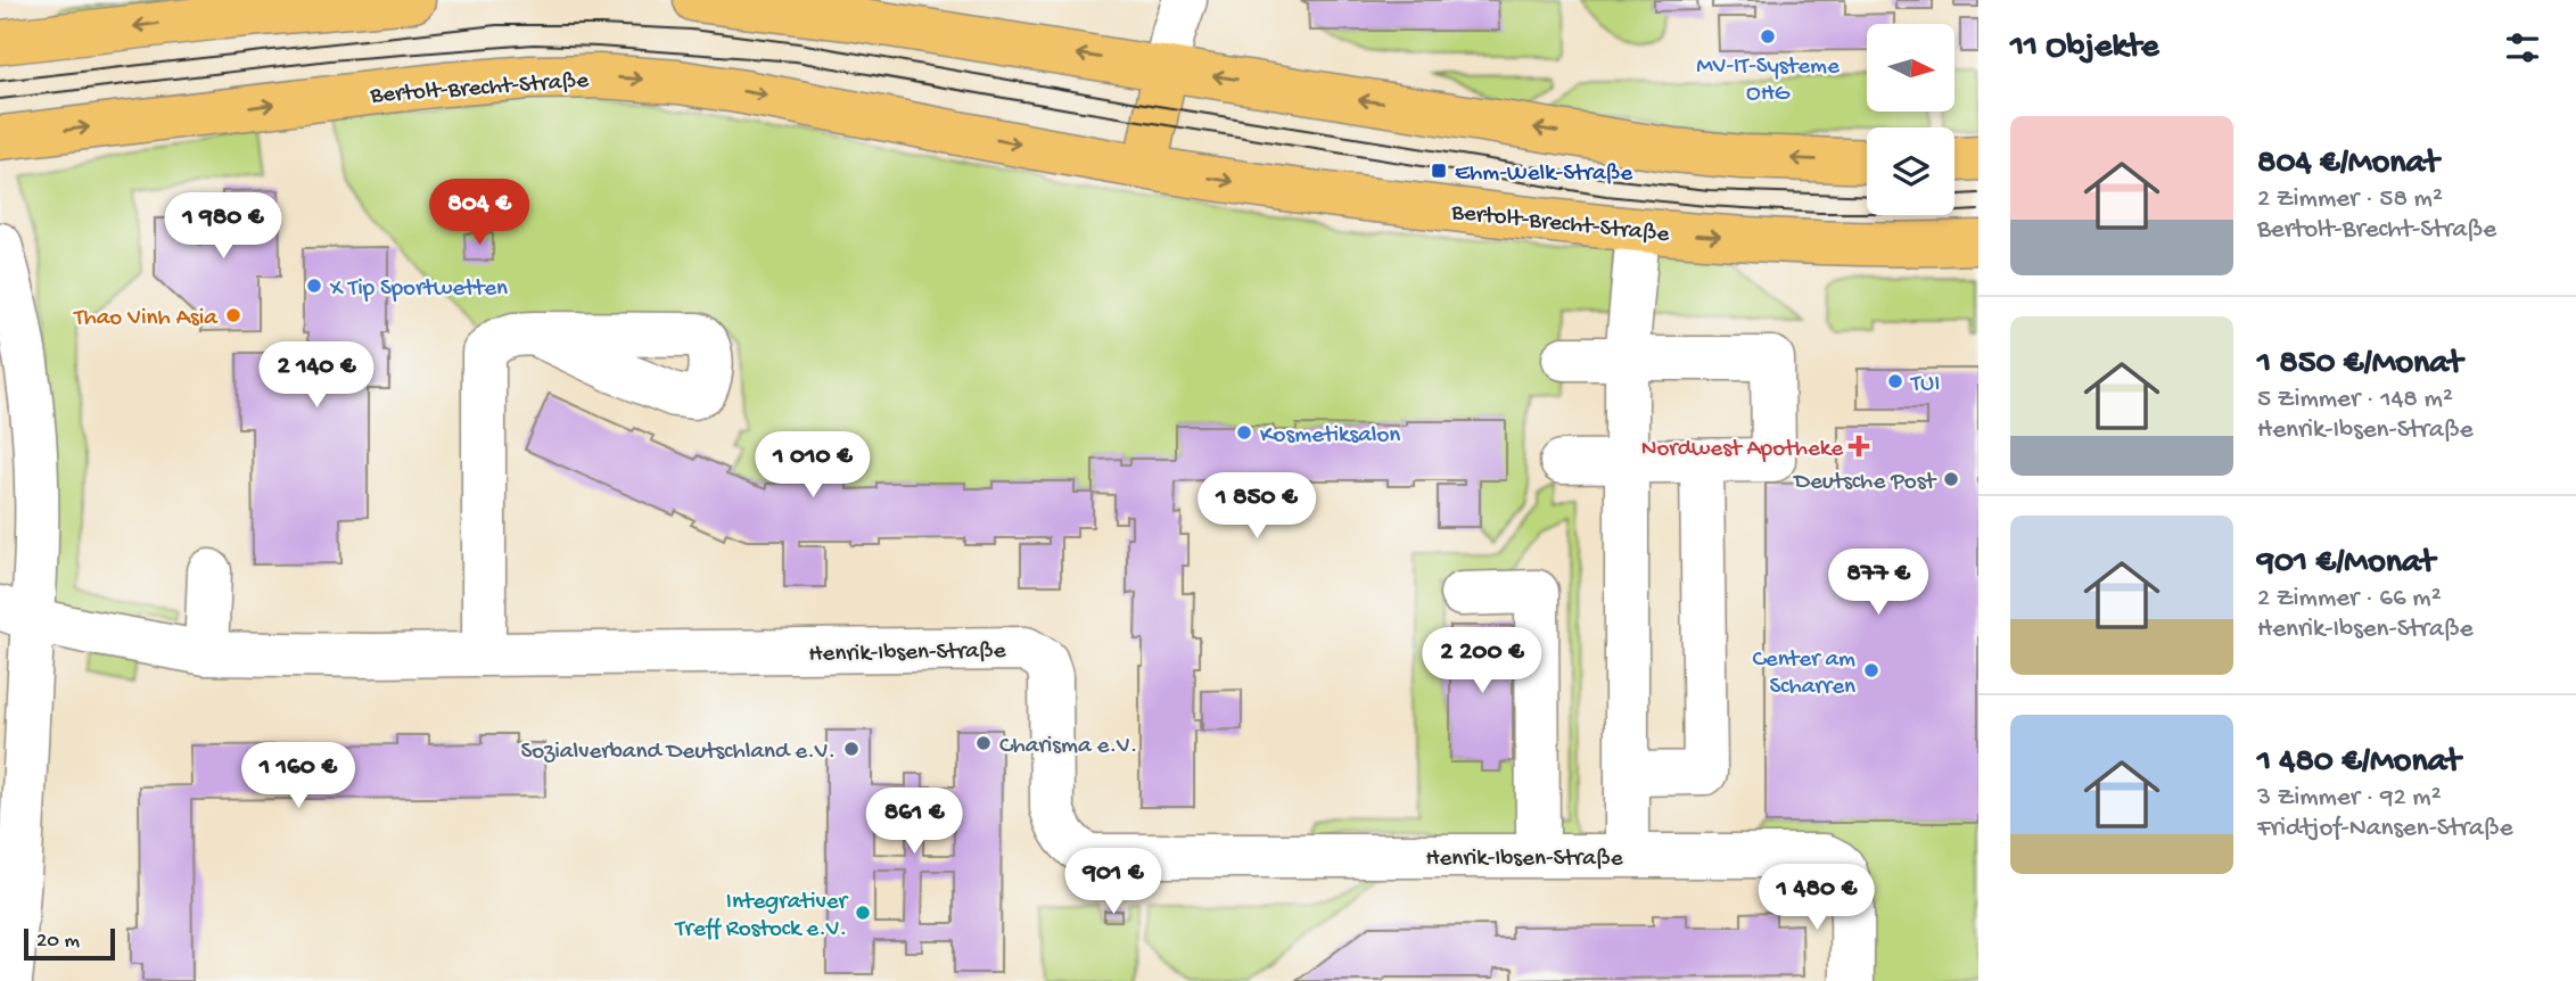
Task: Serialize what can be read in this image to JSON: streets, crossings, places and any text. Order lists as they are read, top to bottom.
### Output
{
  "streets": {
    "main road": ["Bertolt-Brecht-Straße"],
    "street": ["Henrik-Ibsen-Straße"]
  },
  "places": {
    "other": [
      "MV-IT-Systeme OHG",
      "X Tip Sportwetten",
      "Thao Vinh Asia",
      "TUI",
      "Kosmetiksalon",
      "Deutsche Post",
      "Center am Scharren",
      "Charisma e.V.",
      "Sozialverband Deutschland e.V.",
      "Integrativer Treff Rostock e.V."
    ],
    "transit": ["Ehm-Welk-Straße"],
    "health": ["Nordwest Apotheke"]
  },
  "scale_bar": "20 m",
  "north": "right",
  "page": {
    "heading": "11 Objekte",
    "list": [
      {
        "name": "804 €/Monat",
        "note": "2 Zimmer · 58 m² · Bertolt-Brecht-Straße"
      },
      {
        "name": "1 850 €/Monat",
        "note": "5 Zimmer · 148 m² · Henrik-Ibsen-Straße"
      },
      {
        "name": "901 €/Monat",
        "note": "2 Zimmer · 66 m² · Henrik-Ibsen-Straße"
      },
      {
        "name": "1 480 €/Monat",
        "note": "3 Zimmer · 92 m² · Fridtjof-Nansen-Straße"
      }
    ],
    "price": [
      "804 €",
      "1 980 €",
      "2 140 €",
      "1 010 €",
      "1 850 €",
      "877 €",
      "2 200 €",
      "1 160 €",
      "861 €",
      "901 €",
      "1 480 €"
    ],
    "scale": "20 m"
  }
}
